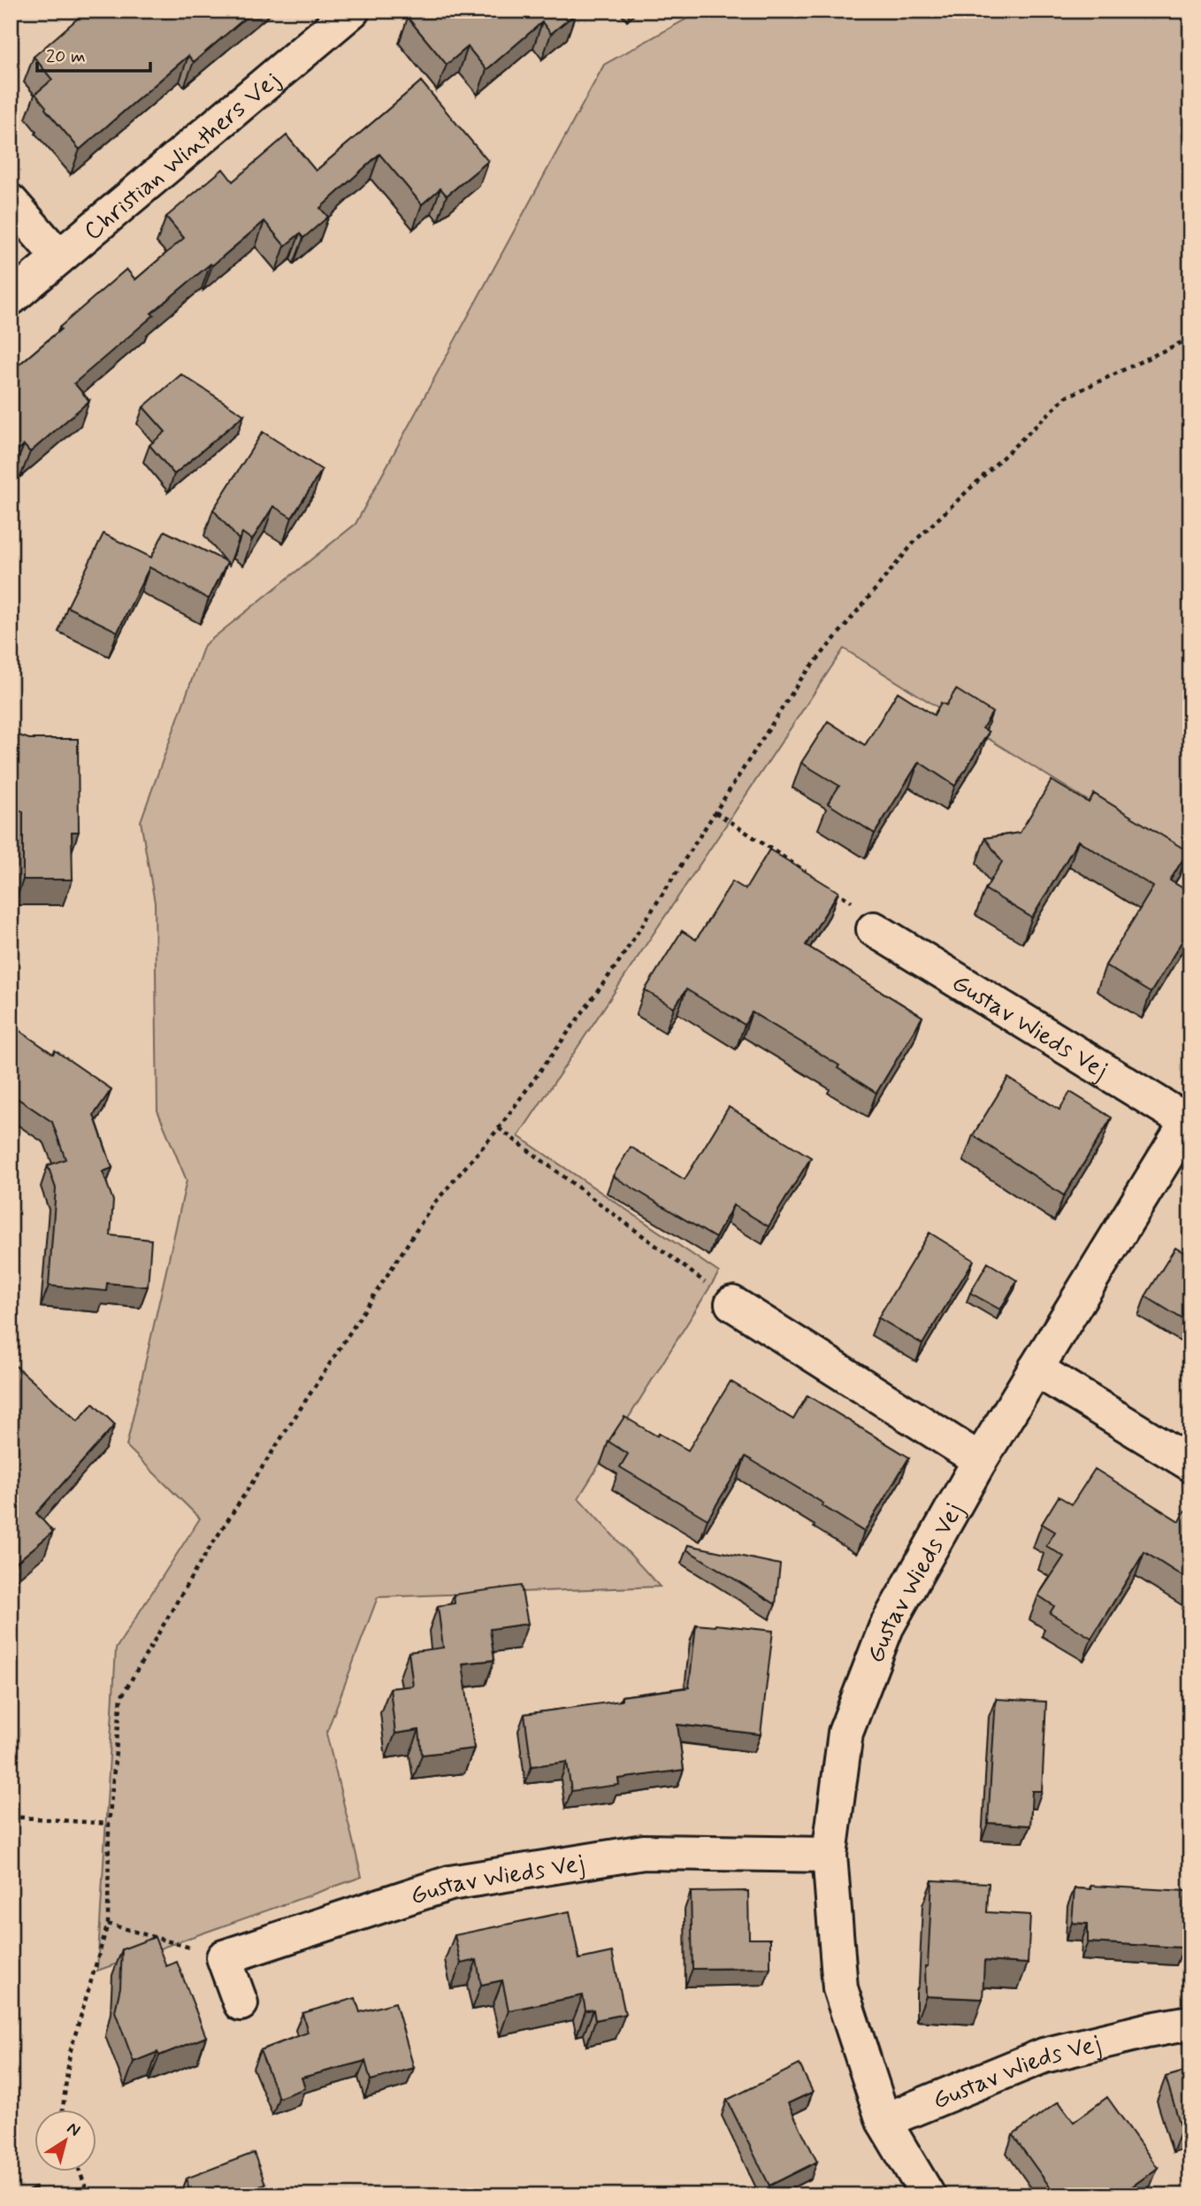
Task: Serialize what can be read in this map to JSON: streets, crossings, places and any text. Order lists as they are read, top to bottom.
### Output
{
  "streets": {
    "street": ["Christian Winthers Vej", "Gustav Wieds Vej"]
  },
  "scale_bar": "20 m",
  "north": "top right"
}
